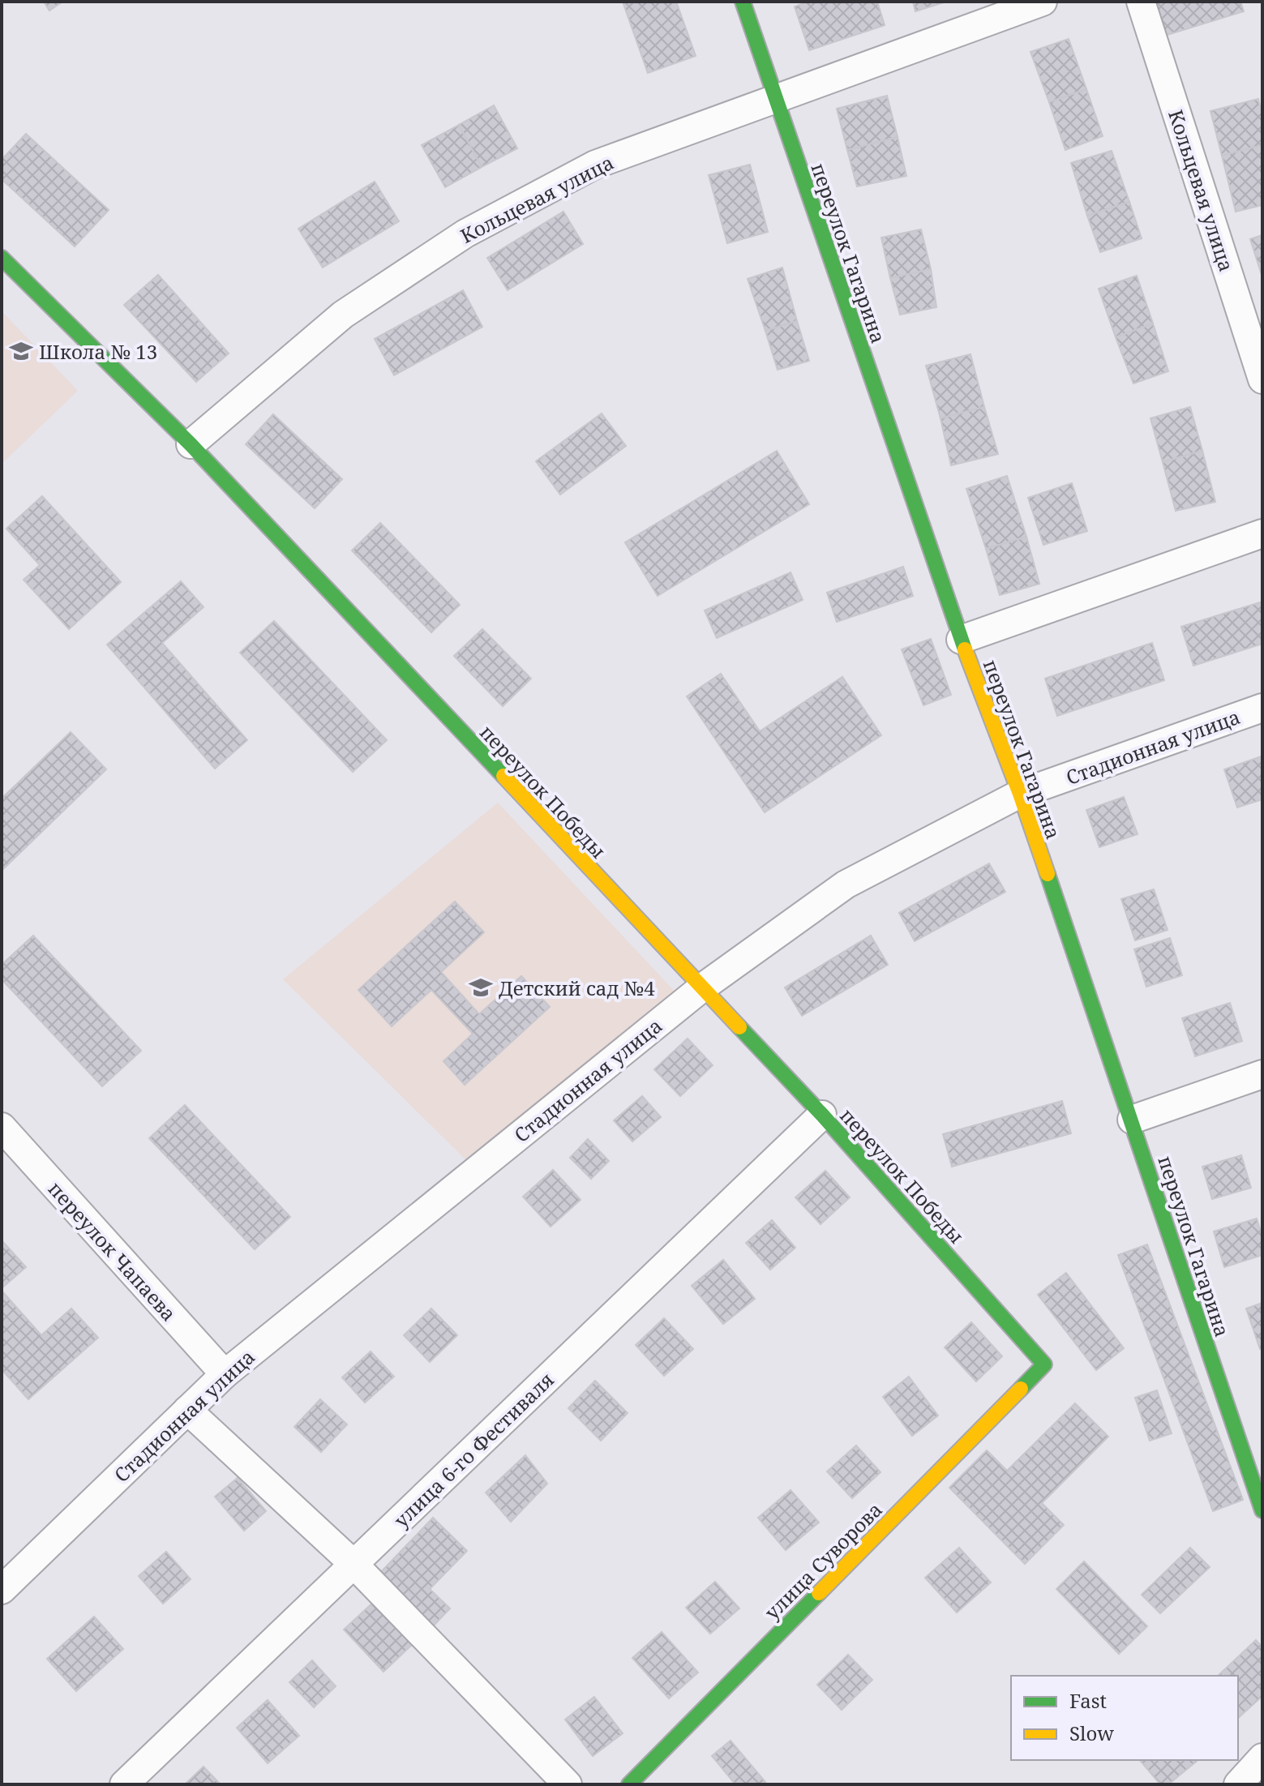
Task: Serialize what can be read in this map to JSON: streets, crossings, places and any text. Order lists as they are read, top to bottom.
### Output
{
  "streets": {
    "street": [
      "Кольцевая улица",
      "переулок Гагарина",
      "Стадионная улица",
      "переулок Победы",
      "переулок Чапаева",
      "улица 6-го Фестиваля",
      "улица Суворова"
    ]
  },
  "crossings": [
    ["Кольцевая улица", "переулок Гагарина"],
    ["Кольцевая улица", "переулок Победы"],
    ["переулок Гагарина", "Стадионная улица"],
    ["Стадионная улица", "переулок Победы"],
    ["Стадионная улица", "переулок Чапаева"],
    ["переулок Победы", "улица 6-го Фестиваля"],
    ["переулок Победы", "улица Суворова"]
  ],
  "places": {
    "school or university": ["Школа № 13", "Детский сад №4"]
  },
  "legend": ["Fast", "Slow"]
}
